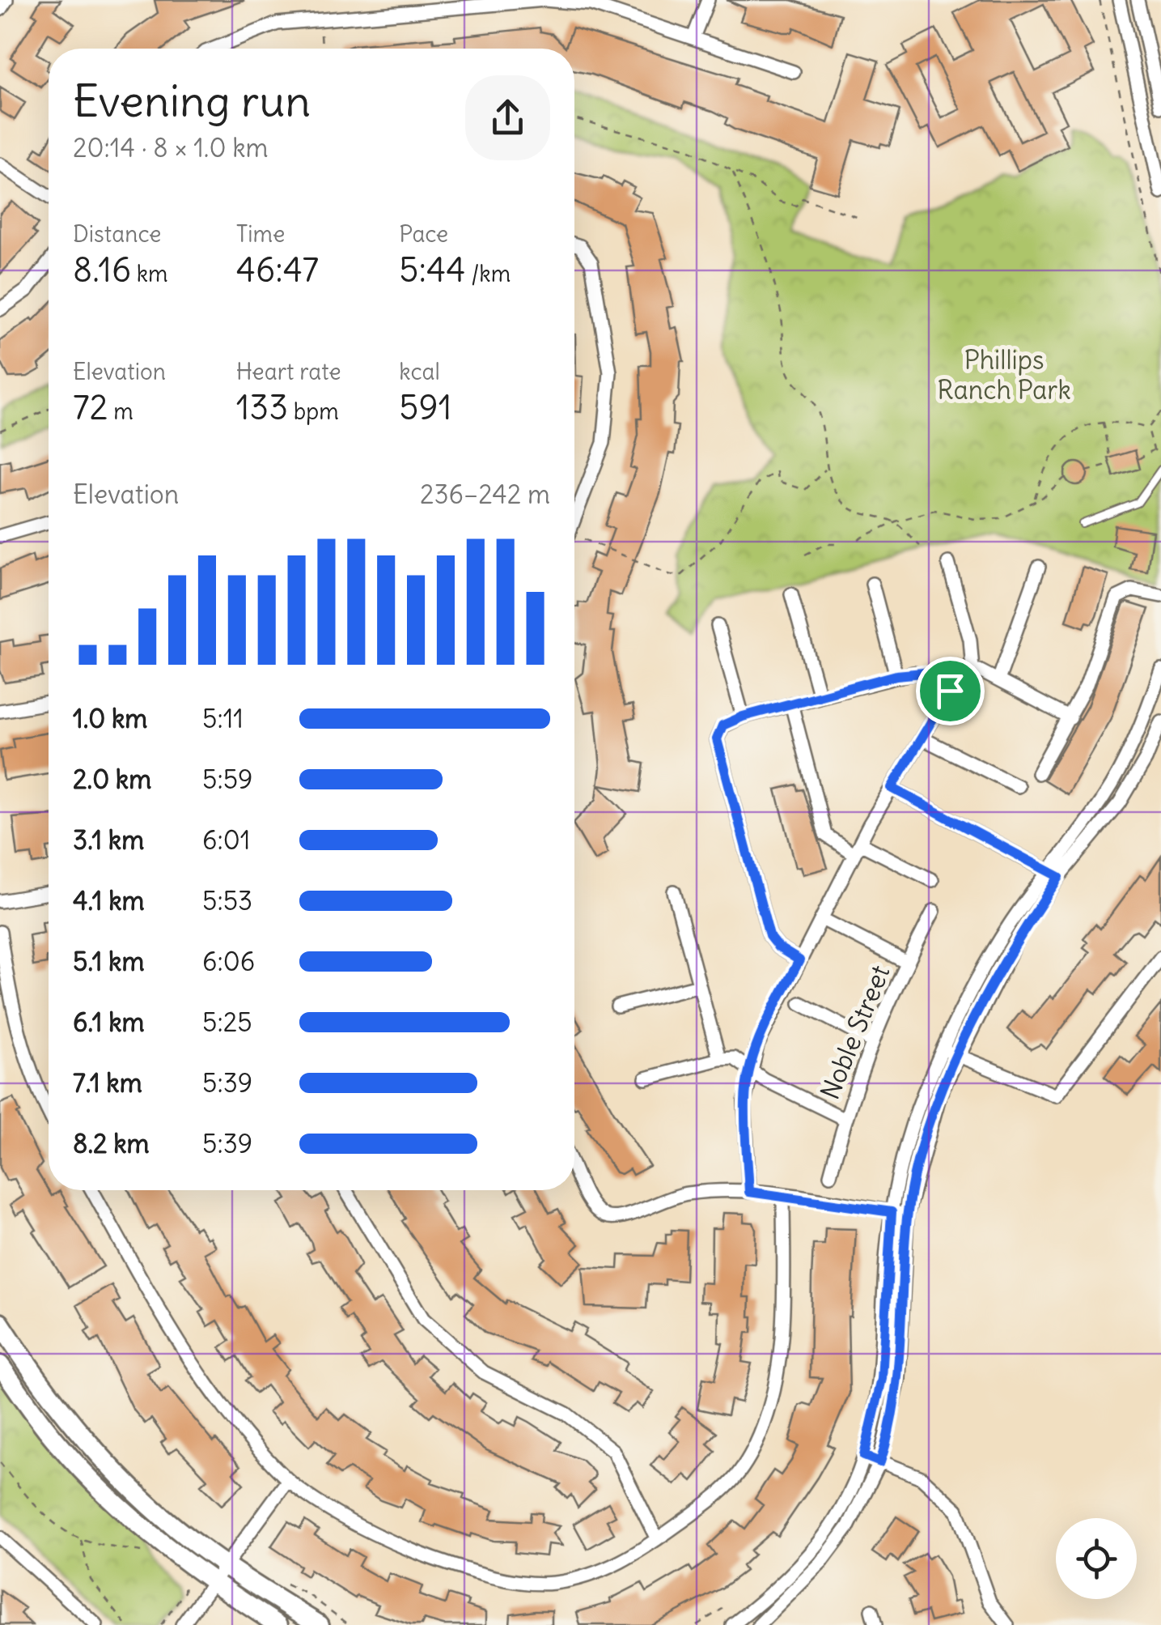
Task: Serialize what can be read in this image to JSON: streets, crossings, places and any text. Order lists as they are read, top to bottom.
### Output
{
  "streets": {
    "street": ["Noble Street"]
  },
  "parks": ["Phillips Ranch Park"],
  "page": {
    "heading": ["Evening run", "20:14 · 8 × 1.0 km"],
    "stats": [
      ["Distance", "8.16 km"],
      ["Time", "46:47"],
      ["Pace", "5:44 /km"],
      ["Elevation", "72 m"],
      ["Heart rate", "133 bpm"],
      ["kcal", "591"]
    ],
    "chart": ["Elevation", "236–242 m"],
    "list": [
      {
        "name": "1.0 km",
        "note": "5:11"
      },
      {
        "name": "2.0 km",
        "note": "5:59"
      },
      {
        "name": "3.1 km",
        "note": "6:01"
      },
      {
        "name": "4.1 km",
        "note": "5:53"
      },
      {
        "name": "5.1 km",
        "note": "6:06"
      },
      {
        "name": "6.1 km",
        "note": "5:25"
      },
      {
        "name": "7.1 km",
        "note": "5:39"
      },
      {
        "name": "8.2 km",
        "note": "5:39"
      }
    ]
  }
}
